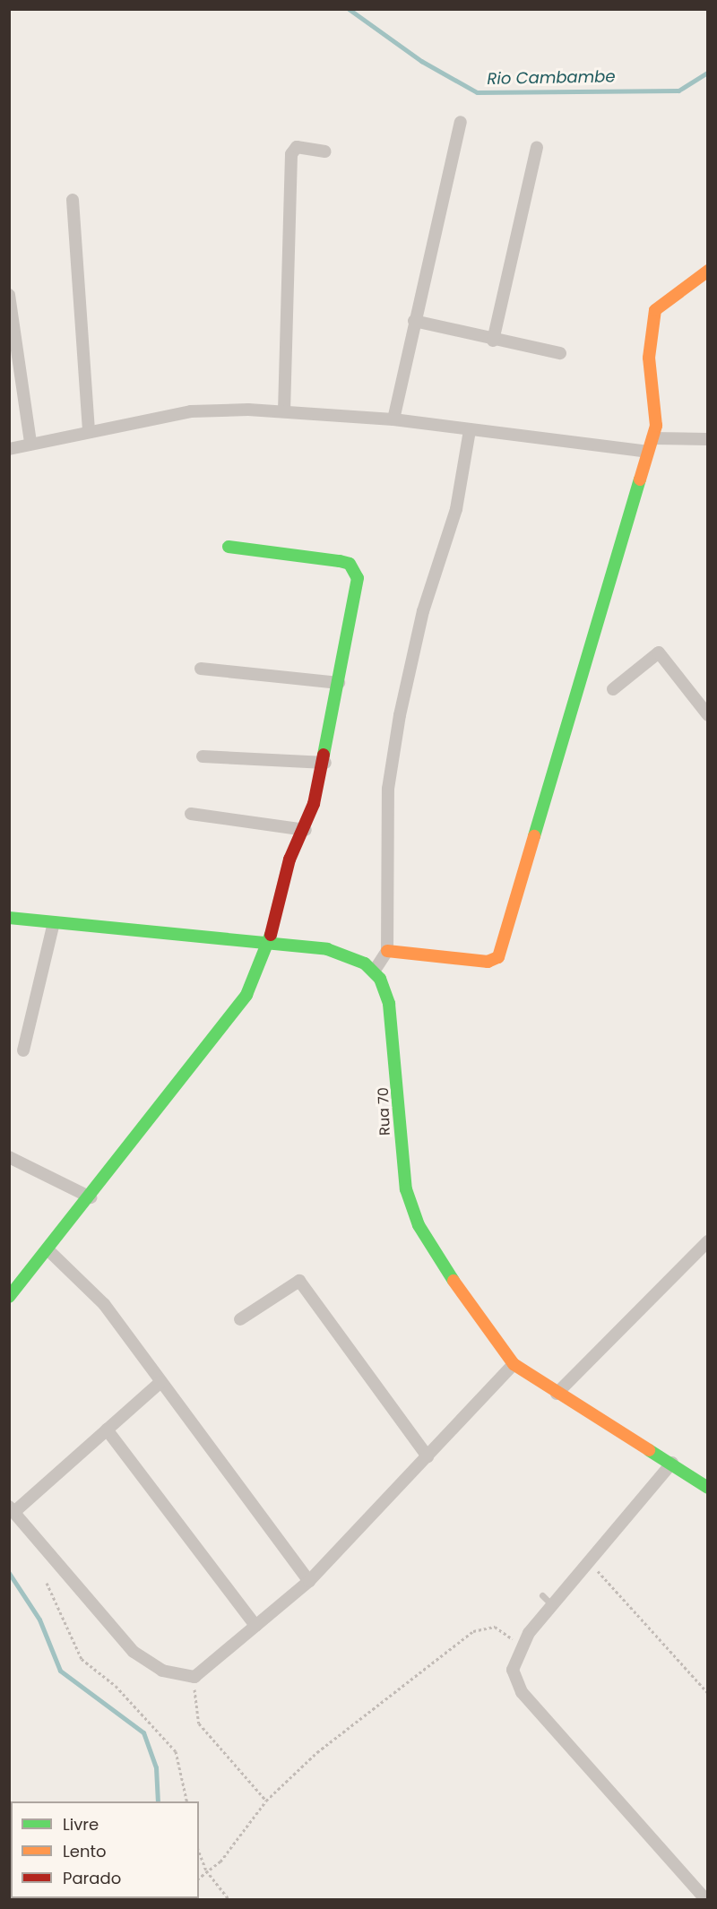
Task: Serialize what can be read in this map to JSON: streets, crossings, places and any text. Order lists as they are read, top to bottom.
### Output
{
  "streets": {
    "street": ["Rua 70"]
  },
  "water": ["Rio Cambambe"],
  "legend": ["Livre", "Lento", "Parado"]
}
